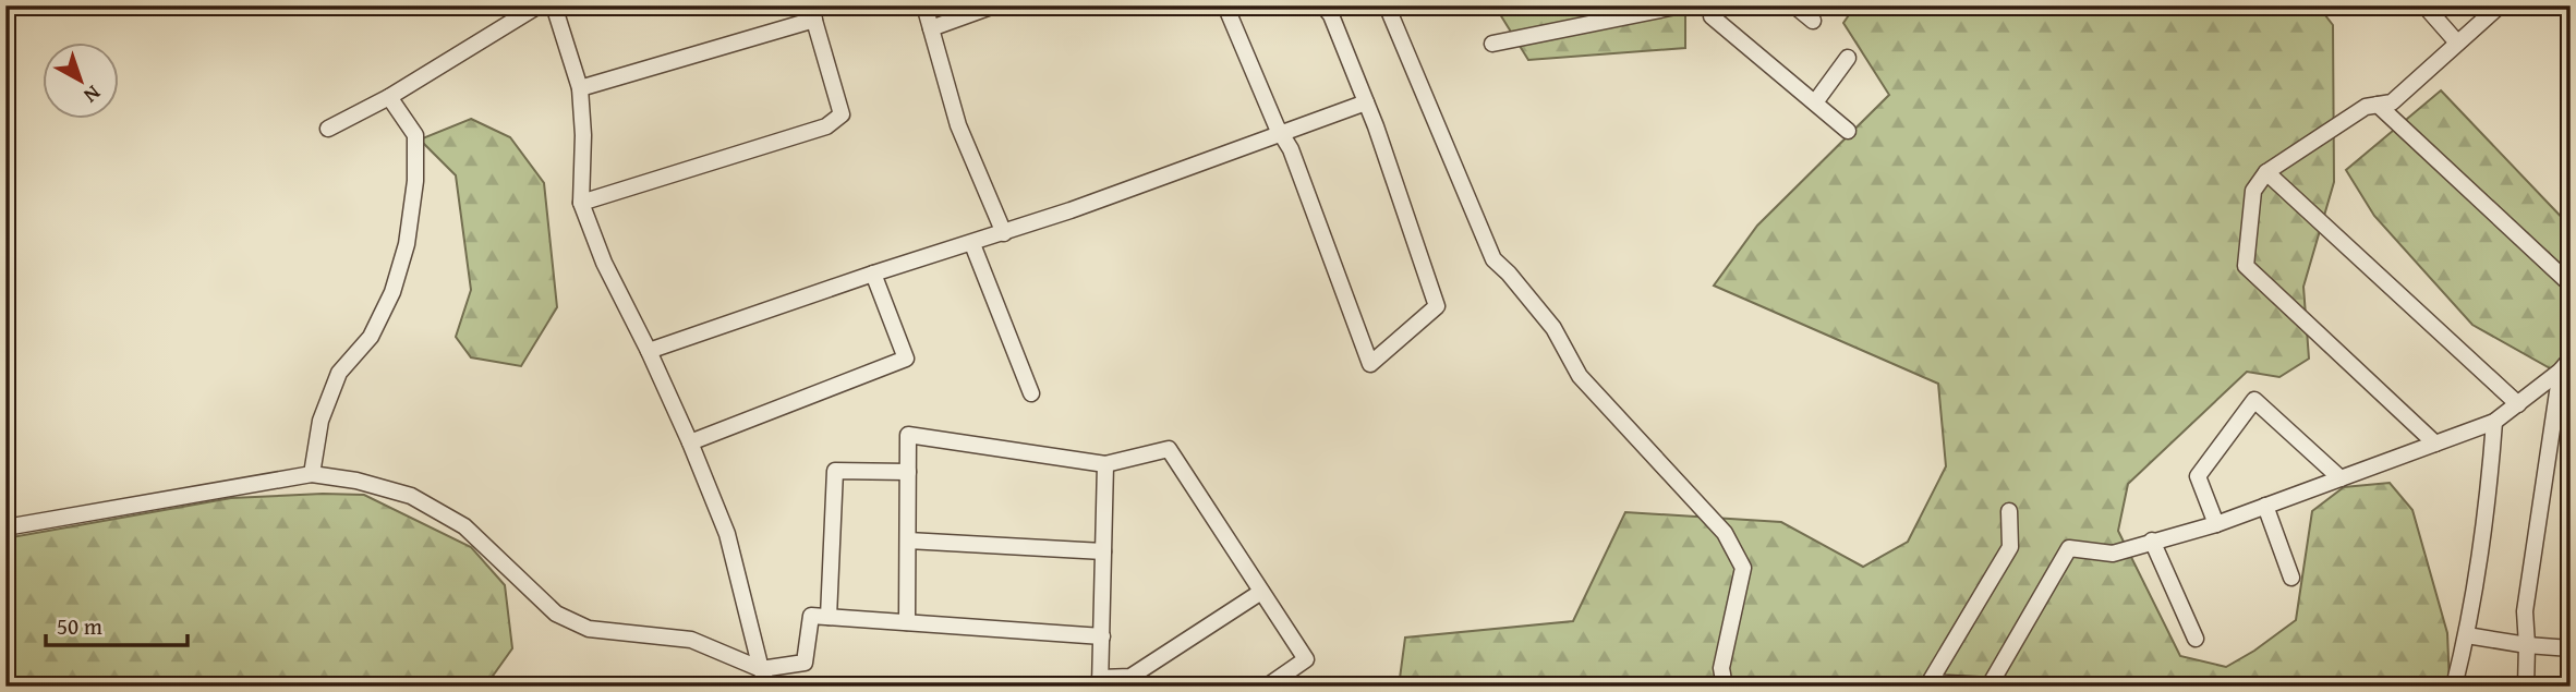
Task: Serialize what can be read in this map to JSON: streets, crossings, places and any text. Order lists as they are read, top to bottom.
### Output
{
  "scale_bar": "50 m",
  "north": "bottom right"
}
